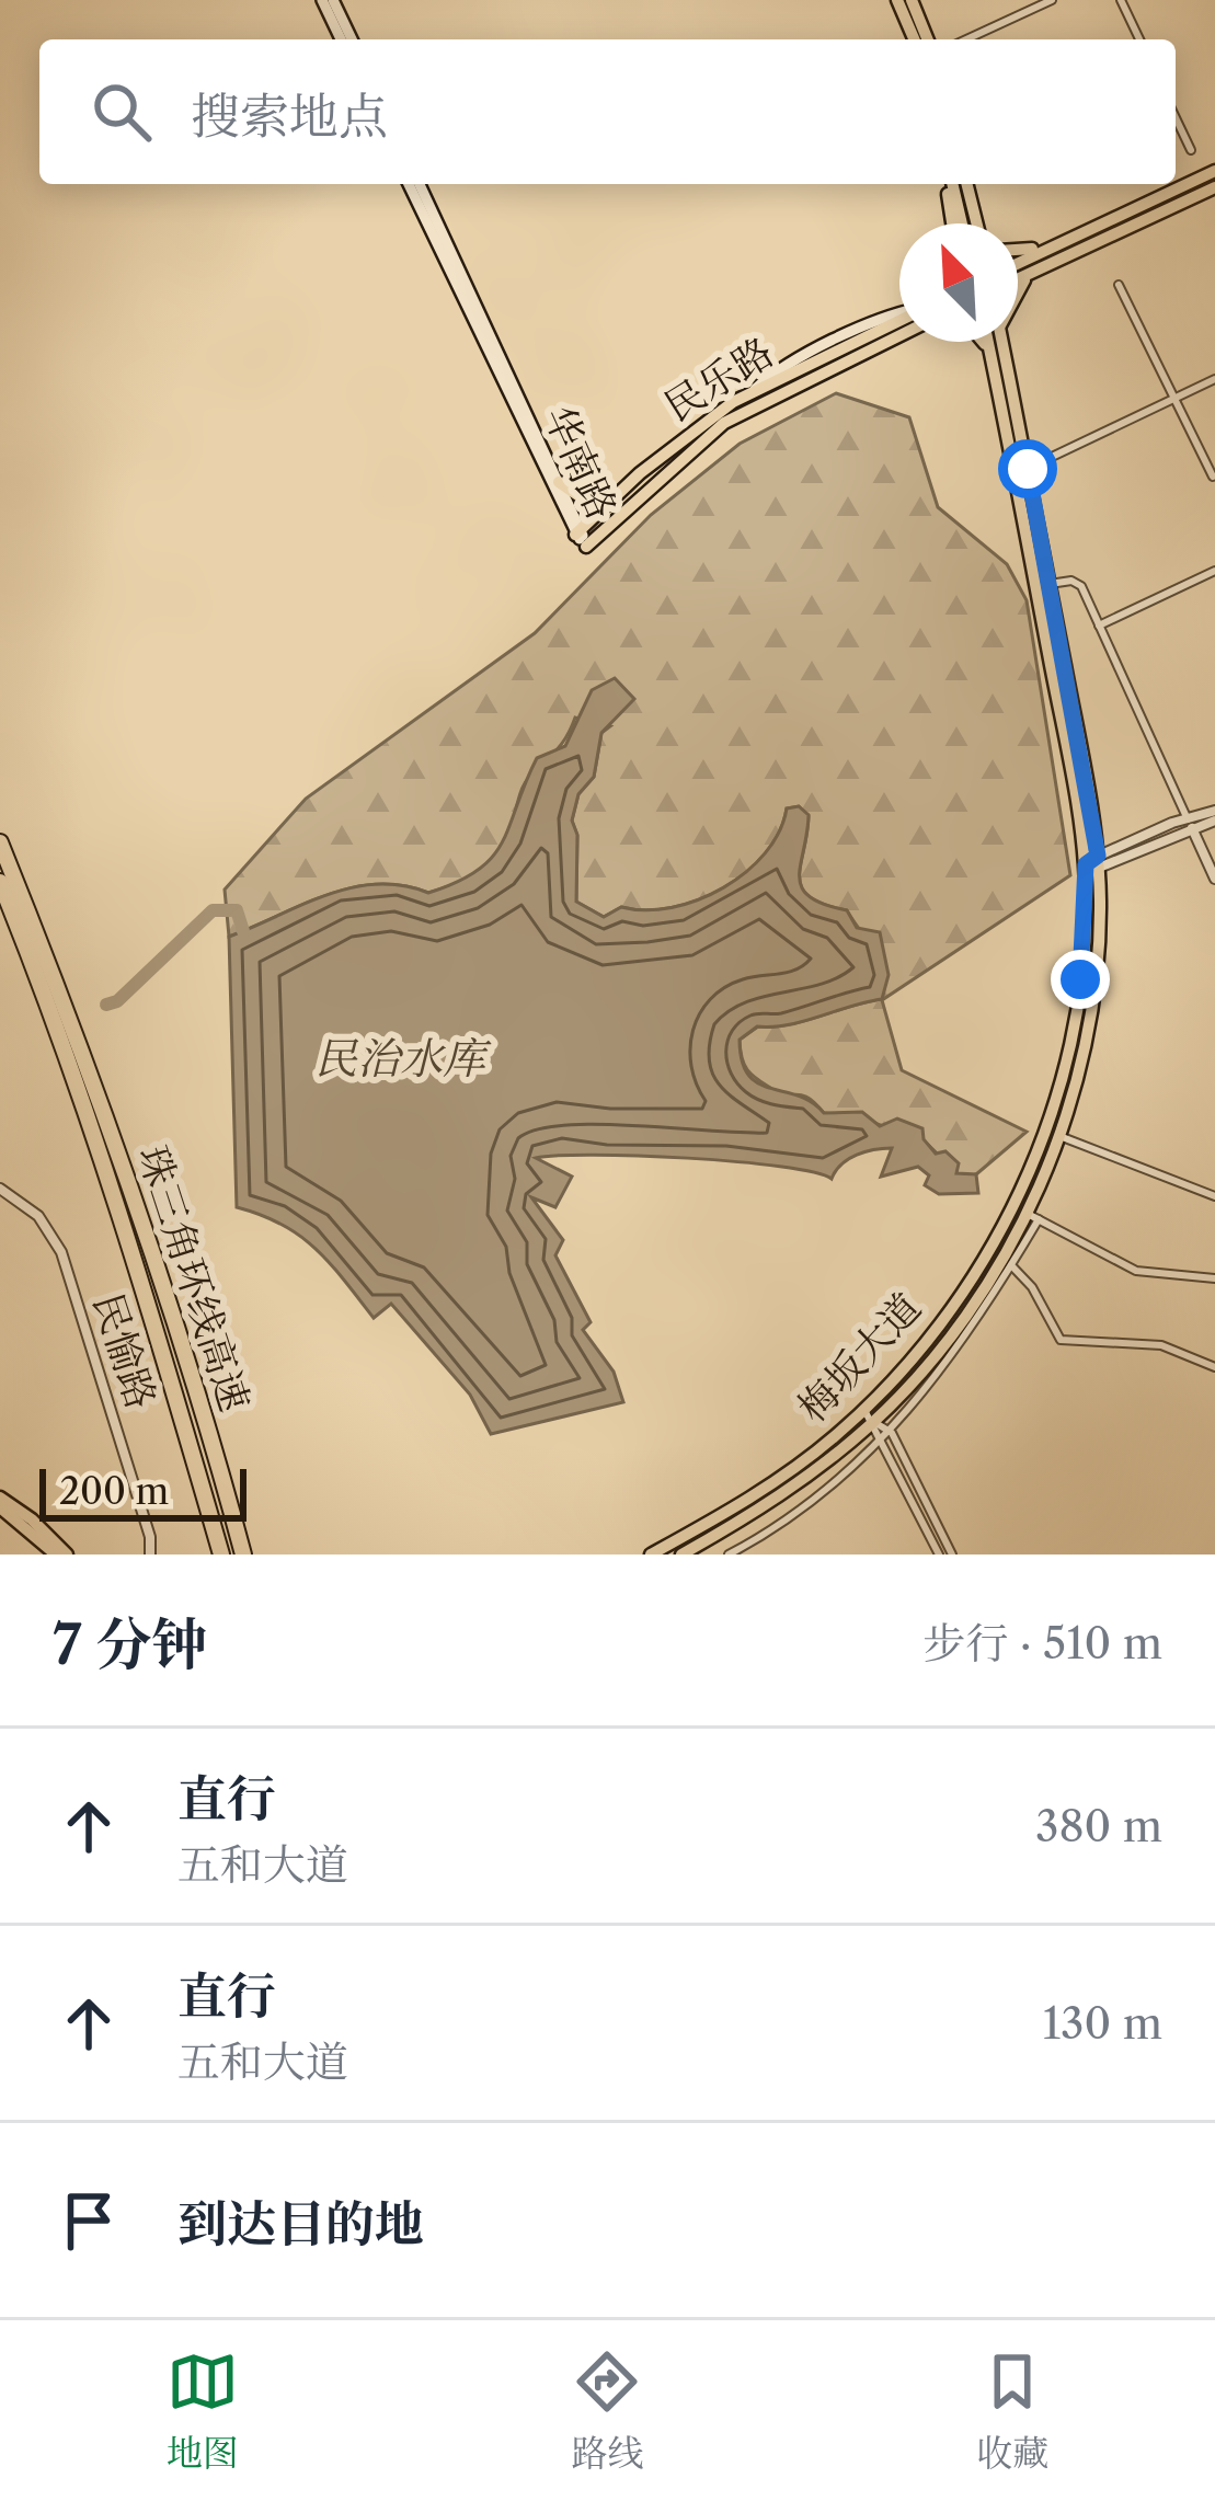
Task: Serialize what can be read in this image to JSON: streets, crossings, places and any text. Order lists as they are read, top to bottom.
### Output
{
  "streets": {
    "highway": ["珠三角环线高速"],
    "main road": ["民乐路", "华南路", "梅坂大道"],
    "street": ["民愉路"]
  },
  "crossings": [
    ["民乐路", "华南路"]
  ],
  "water": ["民治水库"],
  "scale_bar": "200 m",
  "north": "top left",
  "page": {
    "search": "搜索地点",
    "scale": "200 m",
    "heading": ["7 分钟", "步行 · 510 m"],
    "list": [
      ["直行", "五和大道", "380 m"],
      ["直行", "五和大道", "130 m"],
      "到达目的地"
    ],
    "nav": ["地图", "路线", "收藏"]
  }
}
